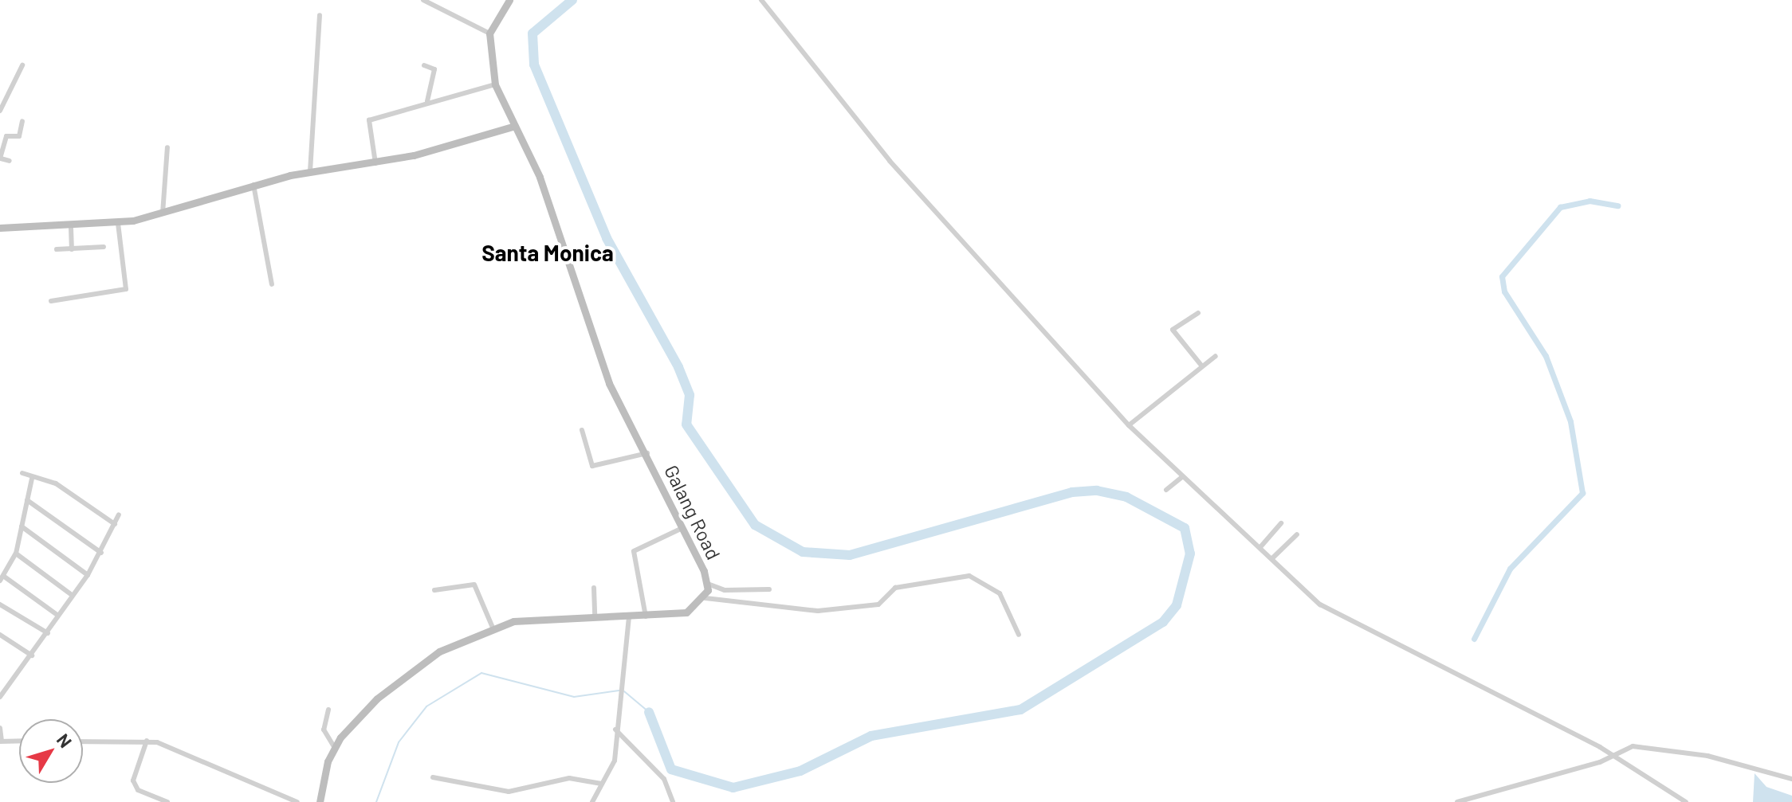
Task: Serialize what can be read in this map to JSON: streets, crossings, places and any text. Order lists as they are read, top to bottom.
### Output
{
  "streets": {
    "street": ["Galang Road"]
  },
  "districts": ["Santa Monica"],
  "north": "top right"
}
